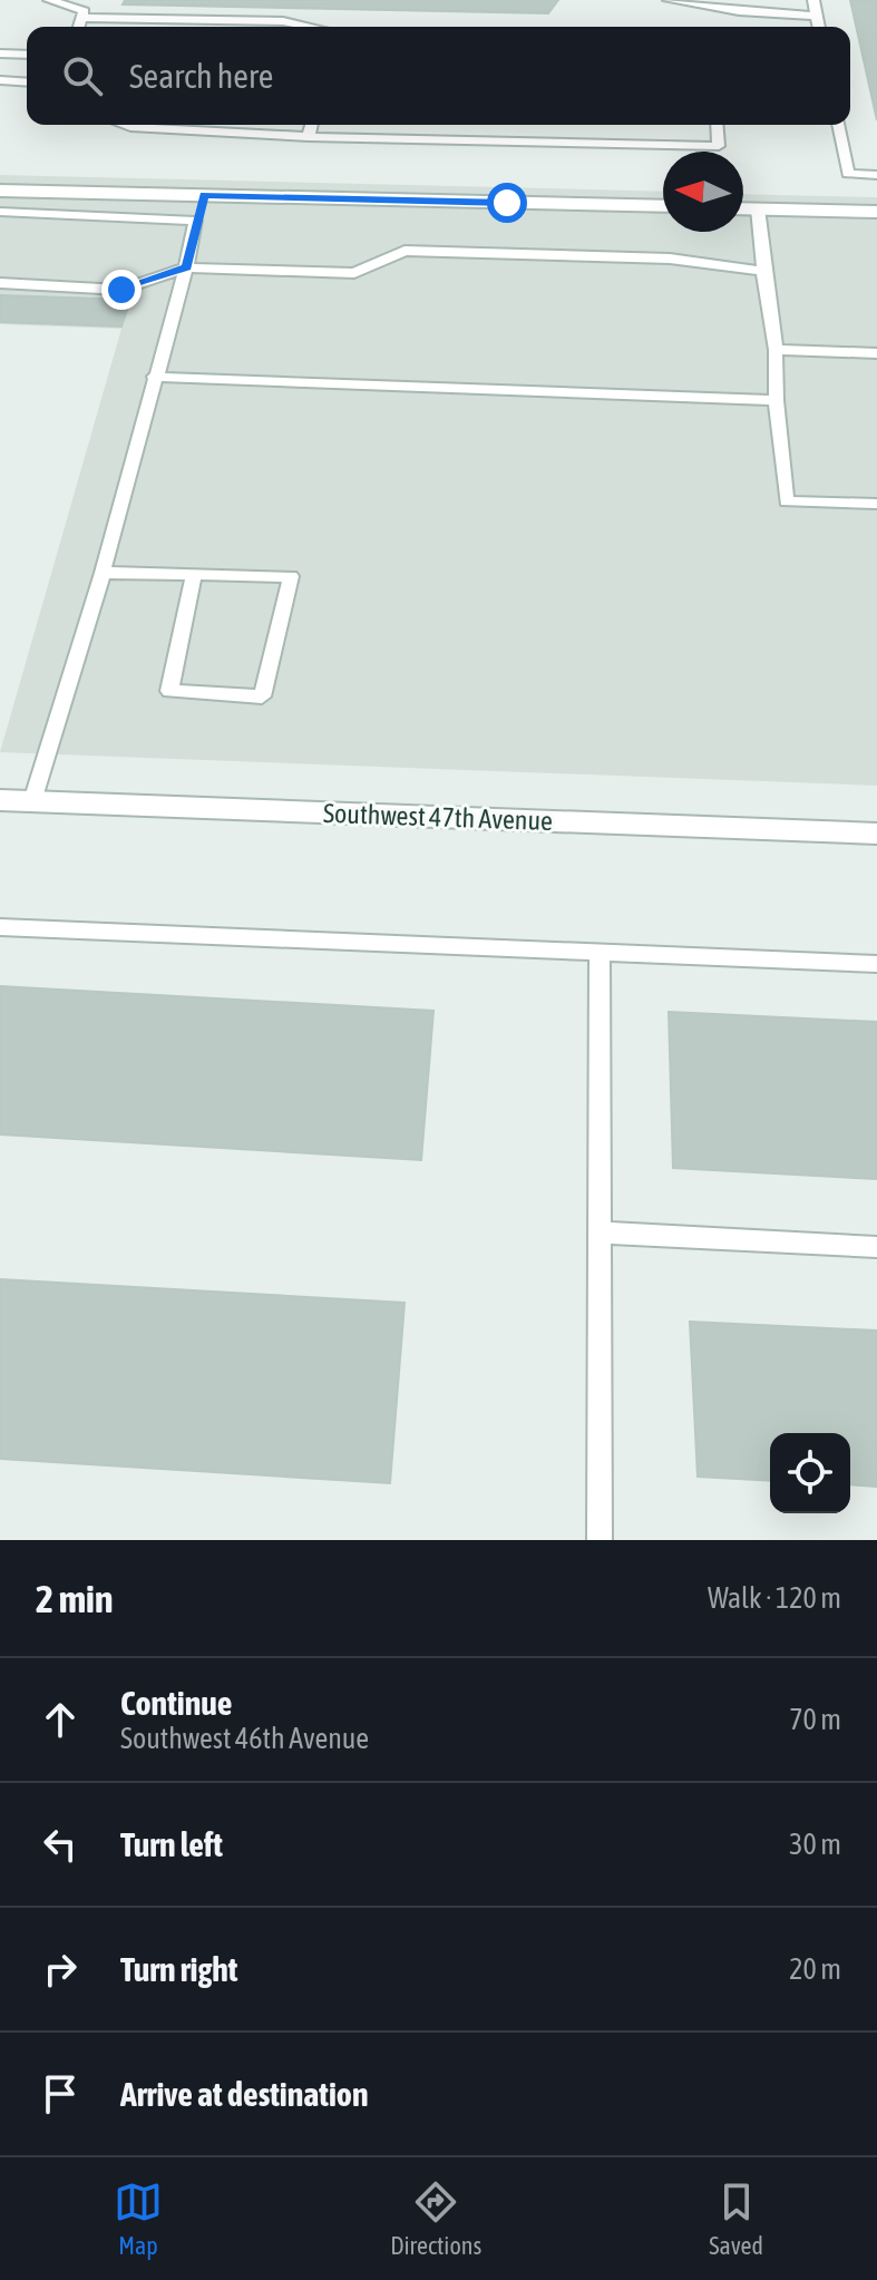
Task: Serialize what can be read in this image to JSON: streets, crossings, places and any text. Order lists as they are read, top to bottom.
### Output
{
  "streets": {
    "street": ["Southwest 47th Avenue"]
  },
  "north": "left",
  "page": {
    "search": "Search here",
    "heading": ["2 min", "Walk · 120 m"],
    "list": [
      ["Continue", "Southwest 46th Avenue", "70 m"],
      ["Turn left", "30 m"],
      ["Turn right", "20 m"],
      "Arrive at destination"
    ],
    "nav": ["Map", "Directions", "Saved"]
  }
}
